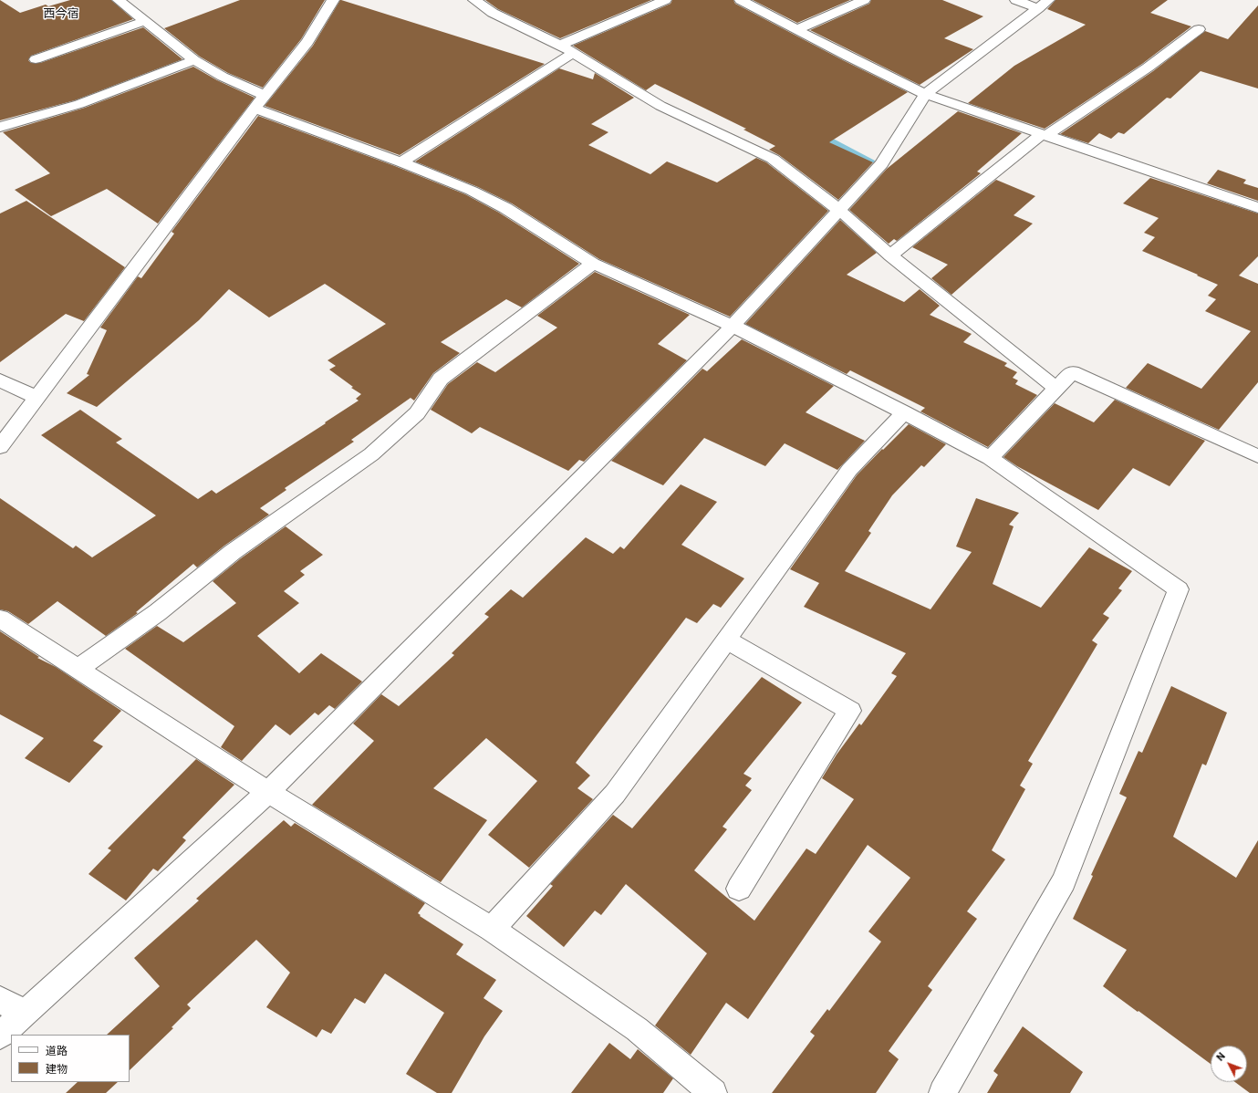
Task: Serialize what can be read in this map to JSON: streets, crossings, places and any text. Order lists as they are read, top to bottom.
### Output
{
  "districts": ["西今宿"],
  "legend": ["道路", "建物"],
  "north": "top left"
}
